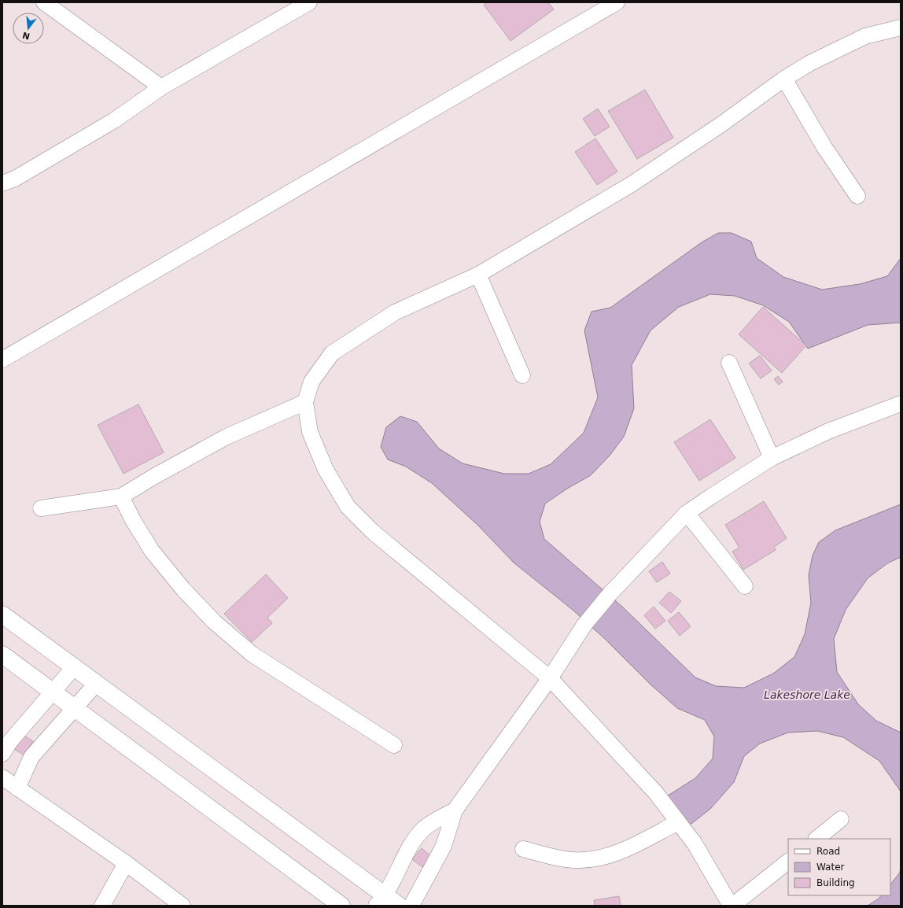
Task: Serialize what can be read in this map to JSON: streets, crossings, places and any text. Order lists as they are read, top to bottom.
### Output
{
  "water": ["Lakeshore Lake"],
  "legend": ["Road", "Water", "Building"],
  "north": "bottom"
}
